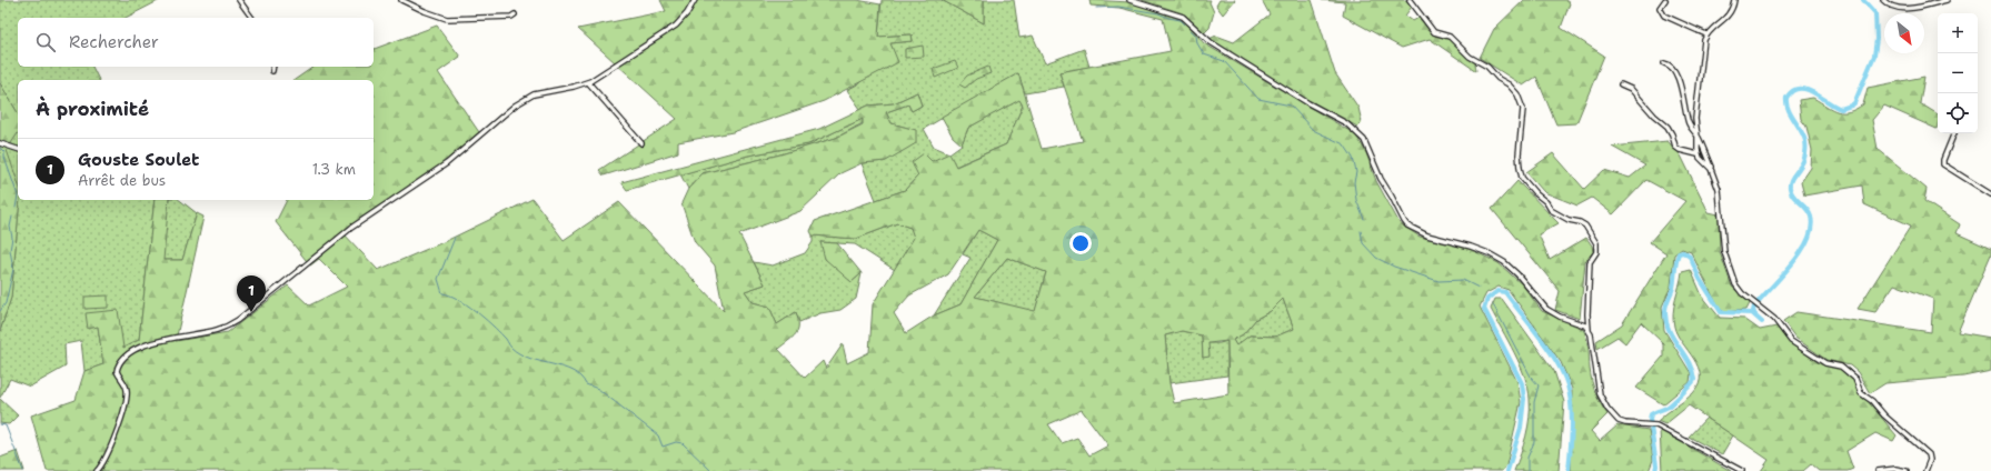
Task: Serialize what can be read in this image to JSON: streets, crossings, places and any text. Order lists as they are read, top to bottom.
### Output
{
  "north": "bottom right",
  "page": {
    "map_buttons": ["+", "−"],
    "search": "Rechercher",
    "heading": "À proximité",
    "list": [
      {
        "mark": "1",
        "name": "Gouste Soulet",
        "note": "Arrêt de bus",
        "value": "1.3 km"
      }
    ],
    "pins": "1"
  }
}
